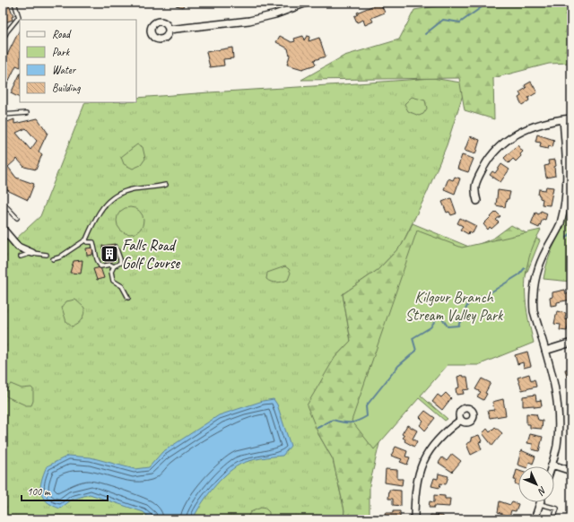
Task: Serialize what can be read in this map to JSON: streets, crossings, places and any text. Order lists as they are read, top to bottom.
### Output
{
  "parks": ["Kilgour Branch Stream Valley Park"],
  "places": {
    "building": ["Falls Road Golf Course"]
  },
  "legend": [
    "Road",
    "Park",
    "Water",
    "Building"
  ],
  "scale_bar": "100 m",
  "north": "bottom right"
}
